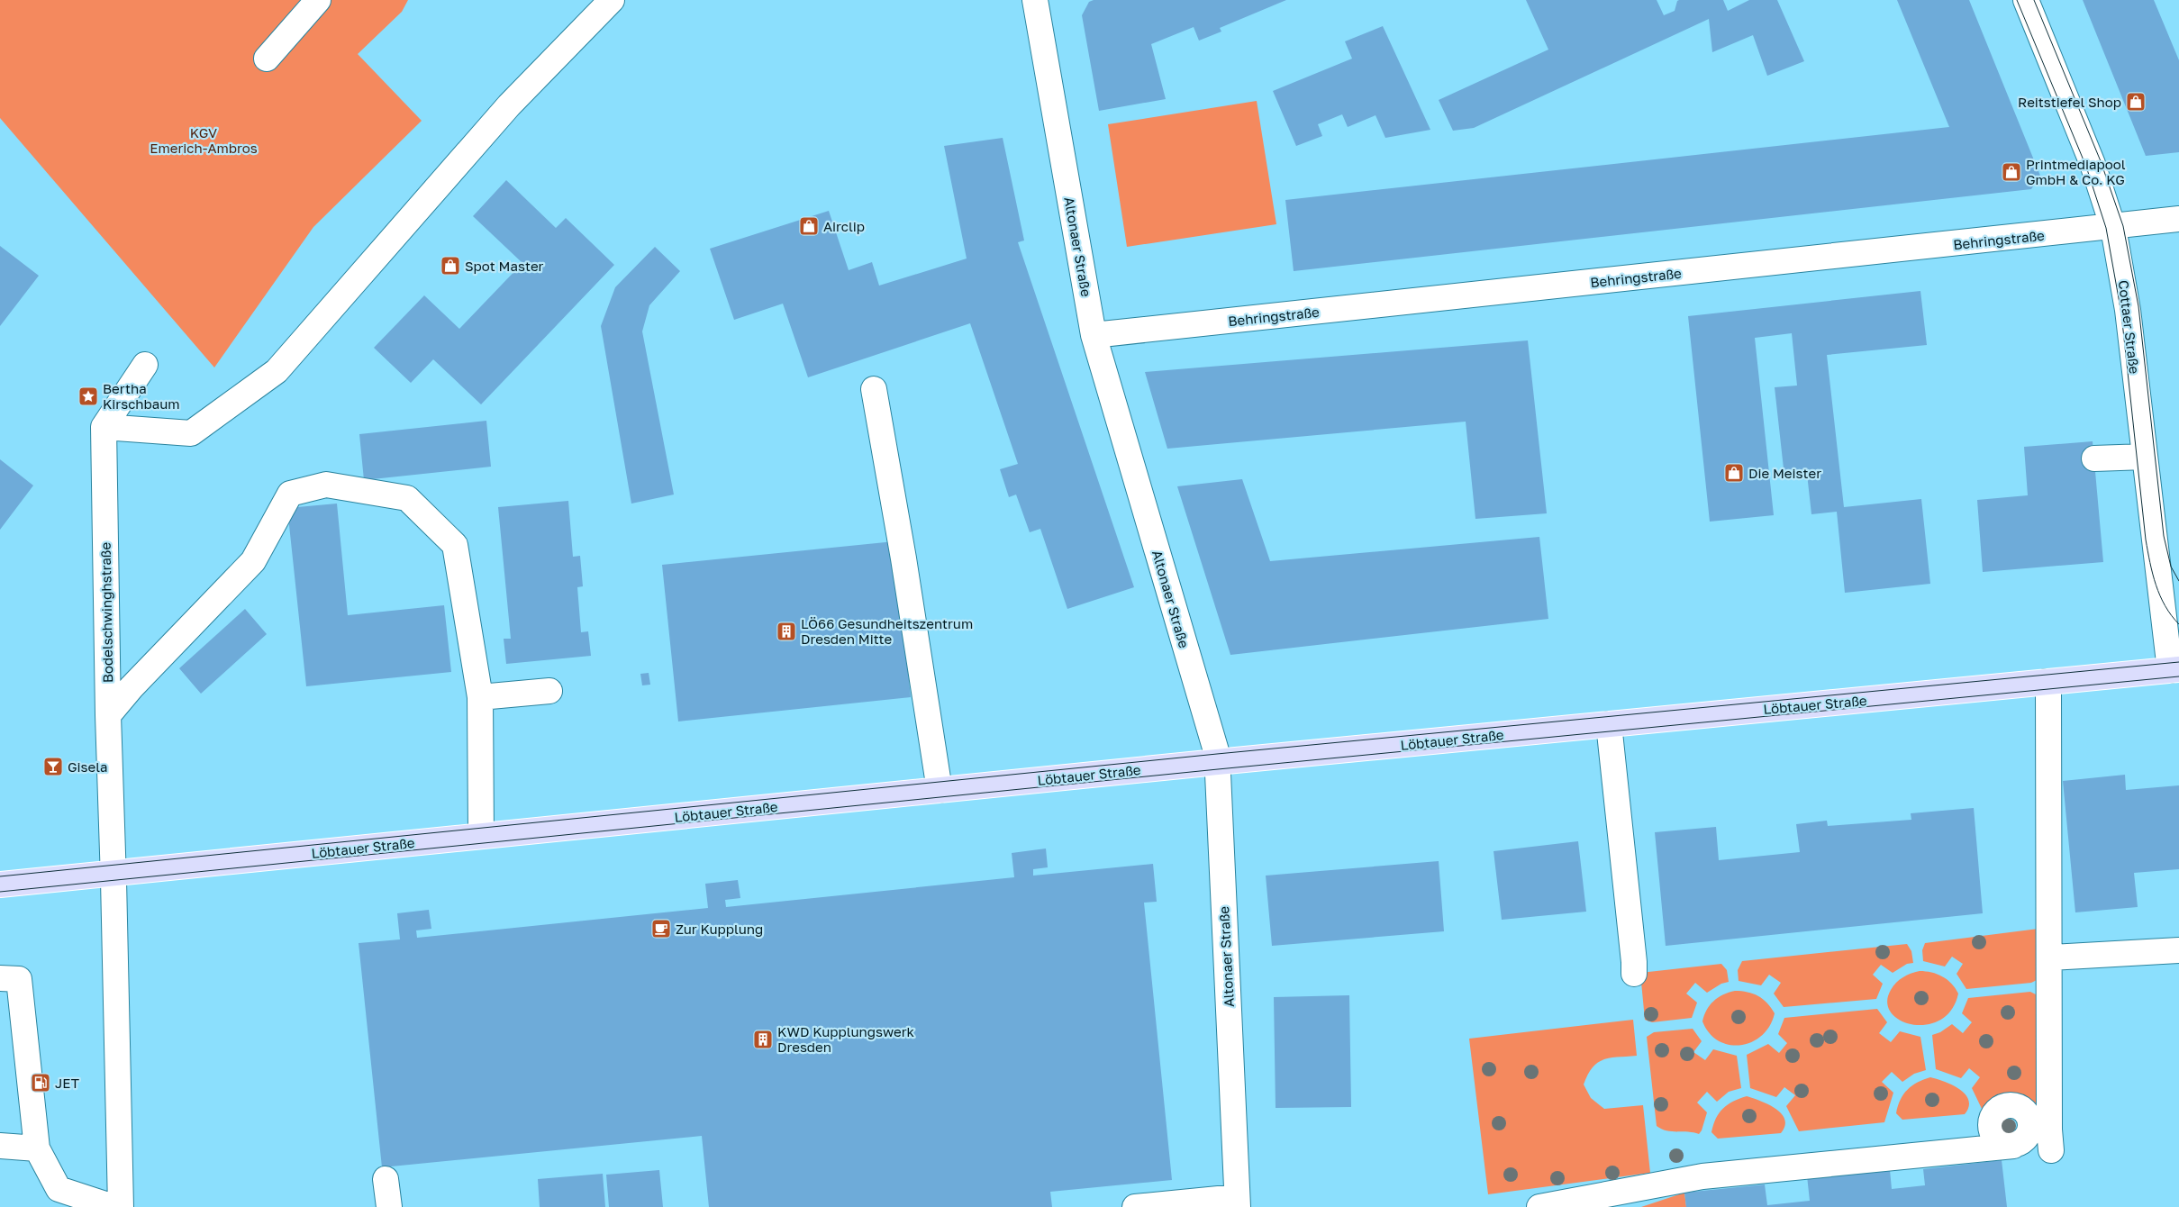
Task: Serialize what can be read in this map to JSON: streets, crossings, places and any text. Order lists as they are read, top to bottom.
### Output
{
  "streets": {
    "main road": ["Löbtauer Straße"],
    "street": [
      "Behringstraße",
      "Altonaer Straße",
      "Cottaer Straße",
      "Bodelschwinghstraße"
    ]
  },
  "crossings": [
    ["Behringstraße", "Altonaer Straße"],
    ["Behringstraße", "Cottaer Straße"],
    ["Altonaer Straße", "Löbtauer Straße"],
    ["Cottaer Straße", "Löbtauer Straße"],
    ["Bodelschwinghstraße", "Löbtauer Straße"]
  ],
  "parks": ["KGV Emerich-Ambros"],
  "places": {
    "shop": [
      "Reitstiefel Shop",
      "Printmediapool GmbH & Co. KG",
      "Airclip",
      "Spot Master",
      "Die Meister"
    ],
    "place": ["Bertha Kirschbaum"],
    "building": ["LÖ66 Gesundheitszentrum Dresden Mitte", "KWD Kupplungswerk Dresden"],
    "bar": ["Gisela"],
    "cafe": ["Zur Kupplung"],
    "fuel station": ["JET"]
  }
}
